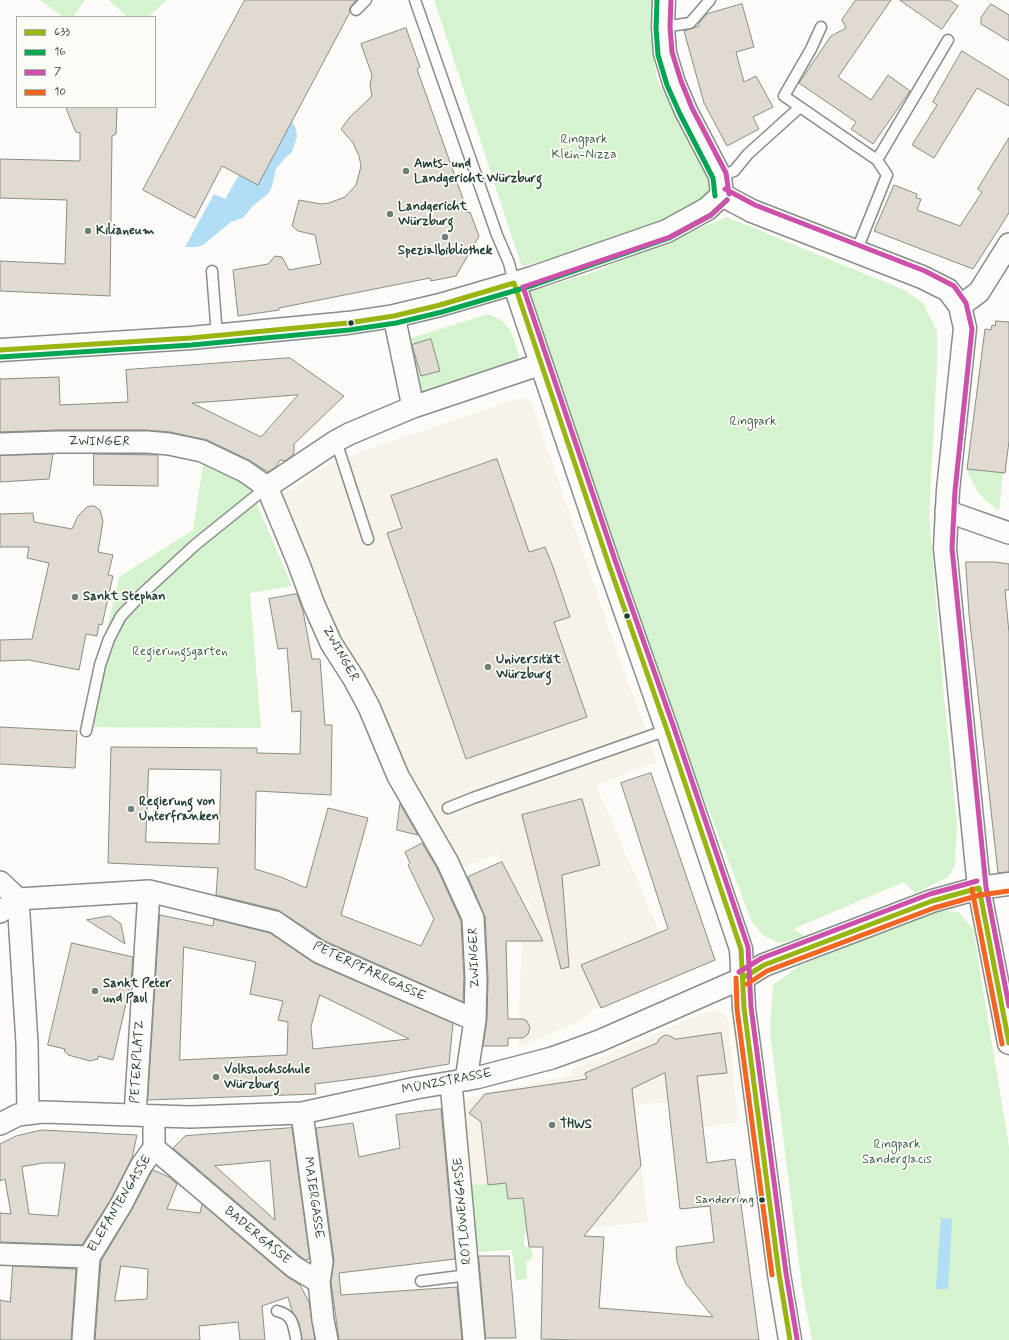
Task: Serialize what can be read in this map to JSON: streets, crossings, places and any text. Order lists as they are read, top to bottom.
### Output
{
  "streets": {
    "street": [
      "ZWINGER",
      "PETERPFARRGASSE",
      "PETERPLATZ",
      "MÜNZSTRASSE",
      "MAIERGASSE",
      "ELEFANTENGASSE",
      "ROTLÖWENGASSE",
      "BADERGASSE"
    ]
  },
  "crossings": [
    ["ZWINGER", "PETERPFARRGASSE"],
    ["ZWINGER", "MÜNZSTRASSE"],
    ["ZWINGER", "ROTLÖWENGASSE"],
    ["PETERPFARRGASSE", "PETERPLATZ"],
    ["PETERPLATZ", "MÜNZSTRASSE"],
    ["PETERPLATZ", "ELEFANTENGASSE"],
    ["MÜNZSTRASSE", "MAIERGASSE"],
    ["MÜNZSTRASSE", "ELEFANTENGASSE"],
    ["MÜNZSTRASSE", "ROTLÖWENGASSE"],
    ["MAIERGASSE", "BADERGASSE"],
    ["ELEFANTENGASSE", "BADERGASSE"]
  ],
  "parks": [
    "Ringpark Klein-Nizza",
    "Ringpark",
    "Regierungsgarten",
    "Ringpark Sanderglacis"
  ],
  "places": [
    "Amts- und Landgericht Würzburg",
    "Landgericht Würzburg",
    "Kilianeum",
    "Spezialbibliothek",
    "Sankt Stephan",
    "Universität Würzburg",
    "Regierung von Unterfranken",
    "Sankt Peter und Paul",
    "Volkshochschule Würzburg",
    "THWS",
    "Sanderring"
  ],
  "lines": [
    "transit line 16",
    "transit line 7",
    "transit line 633",
    "transit line 10"
  ],
  "legend": [
    "633",
    "16",
    "7",
    "10"
  ]
}
